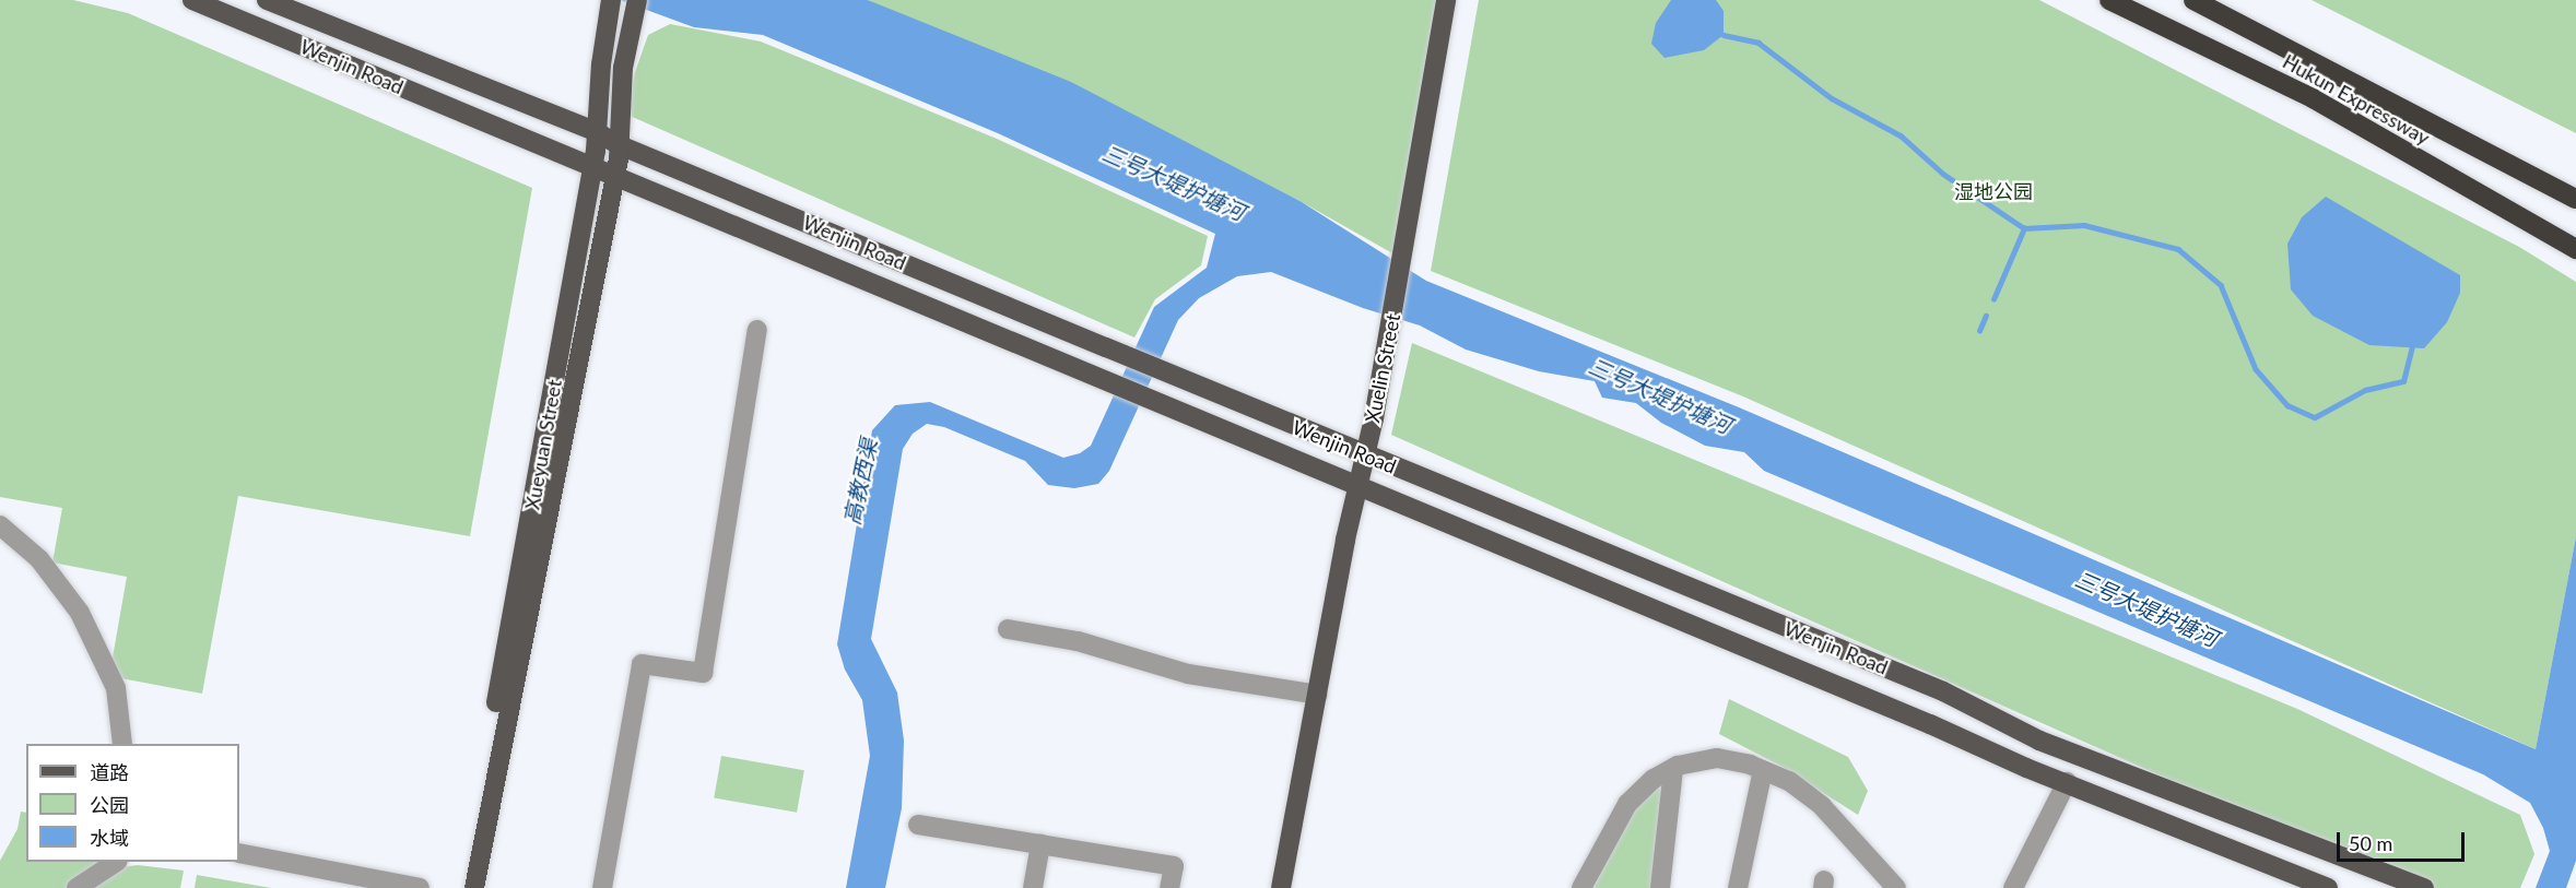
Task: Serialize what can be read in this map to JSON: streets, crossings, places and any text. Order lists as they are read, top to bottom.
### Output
{
  "streets": {
    "highway": ["Hukun Expressway"],
    "main road": ["Wenjin Road", "Xuelin Street", "Xueyuan Street"]
  },
  "crossings": [
    ["Wenjin Road", "Xuelin Street"],
    ["Wenjin Road", "Xueyuan Street"]
  ],
  "water": ["三号大堤护塘河", "高教西渠"],
  "parks": ["湿地公园"],
  "legend": ["道路", "公园", "水域"],
  "scale_bar": "50 m"
}
